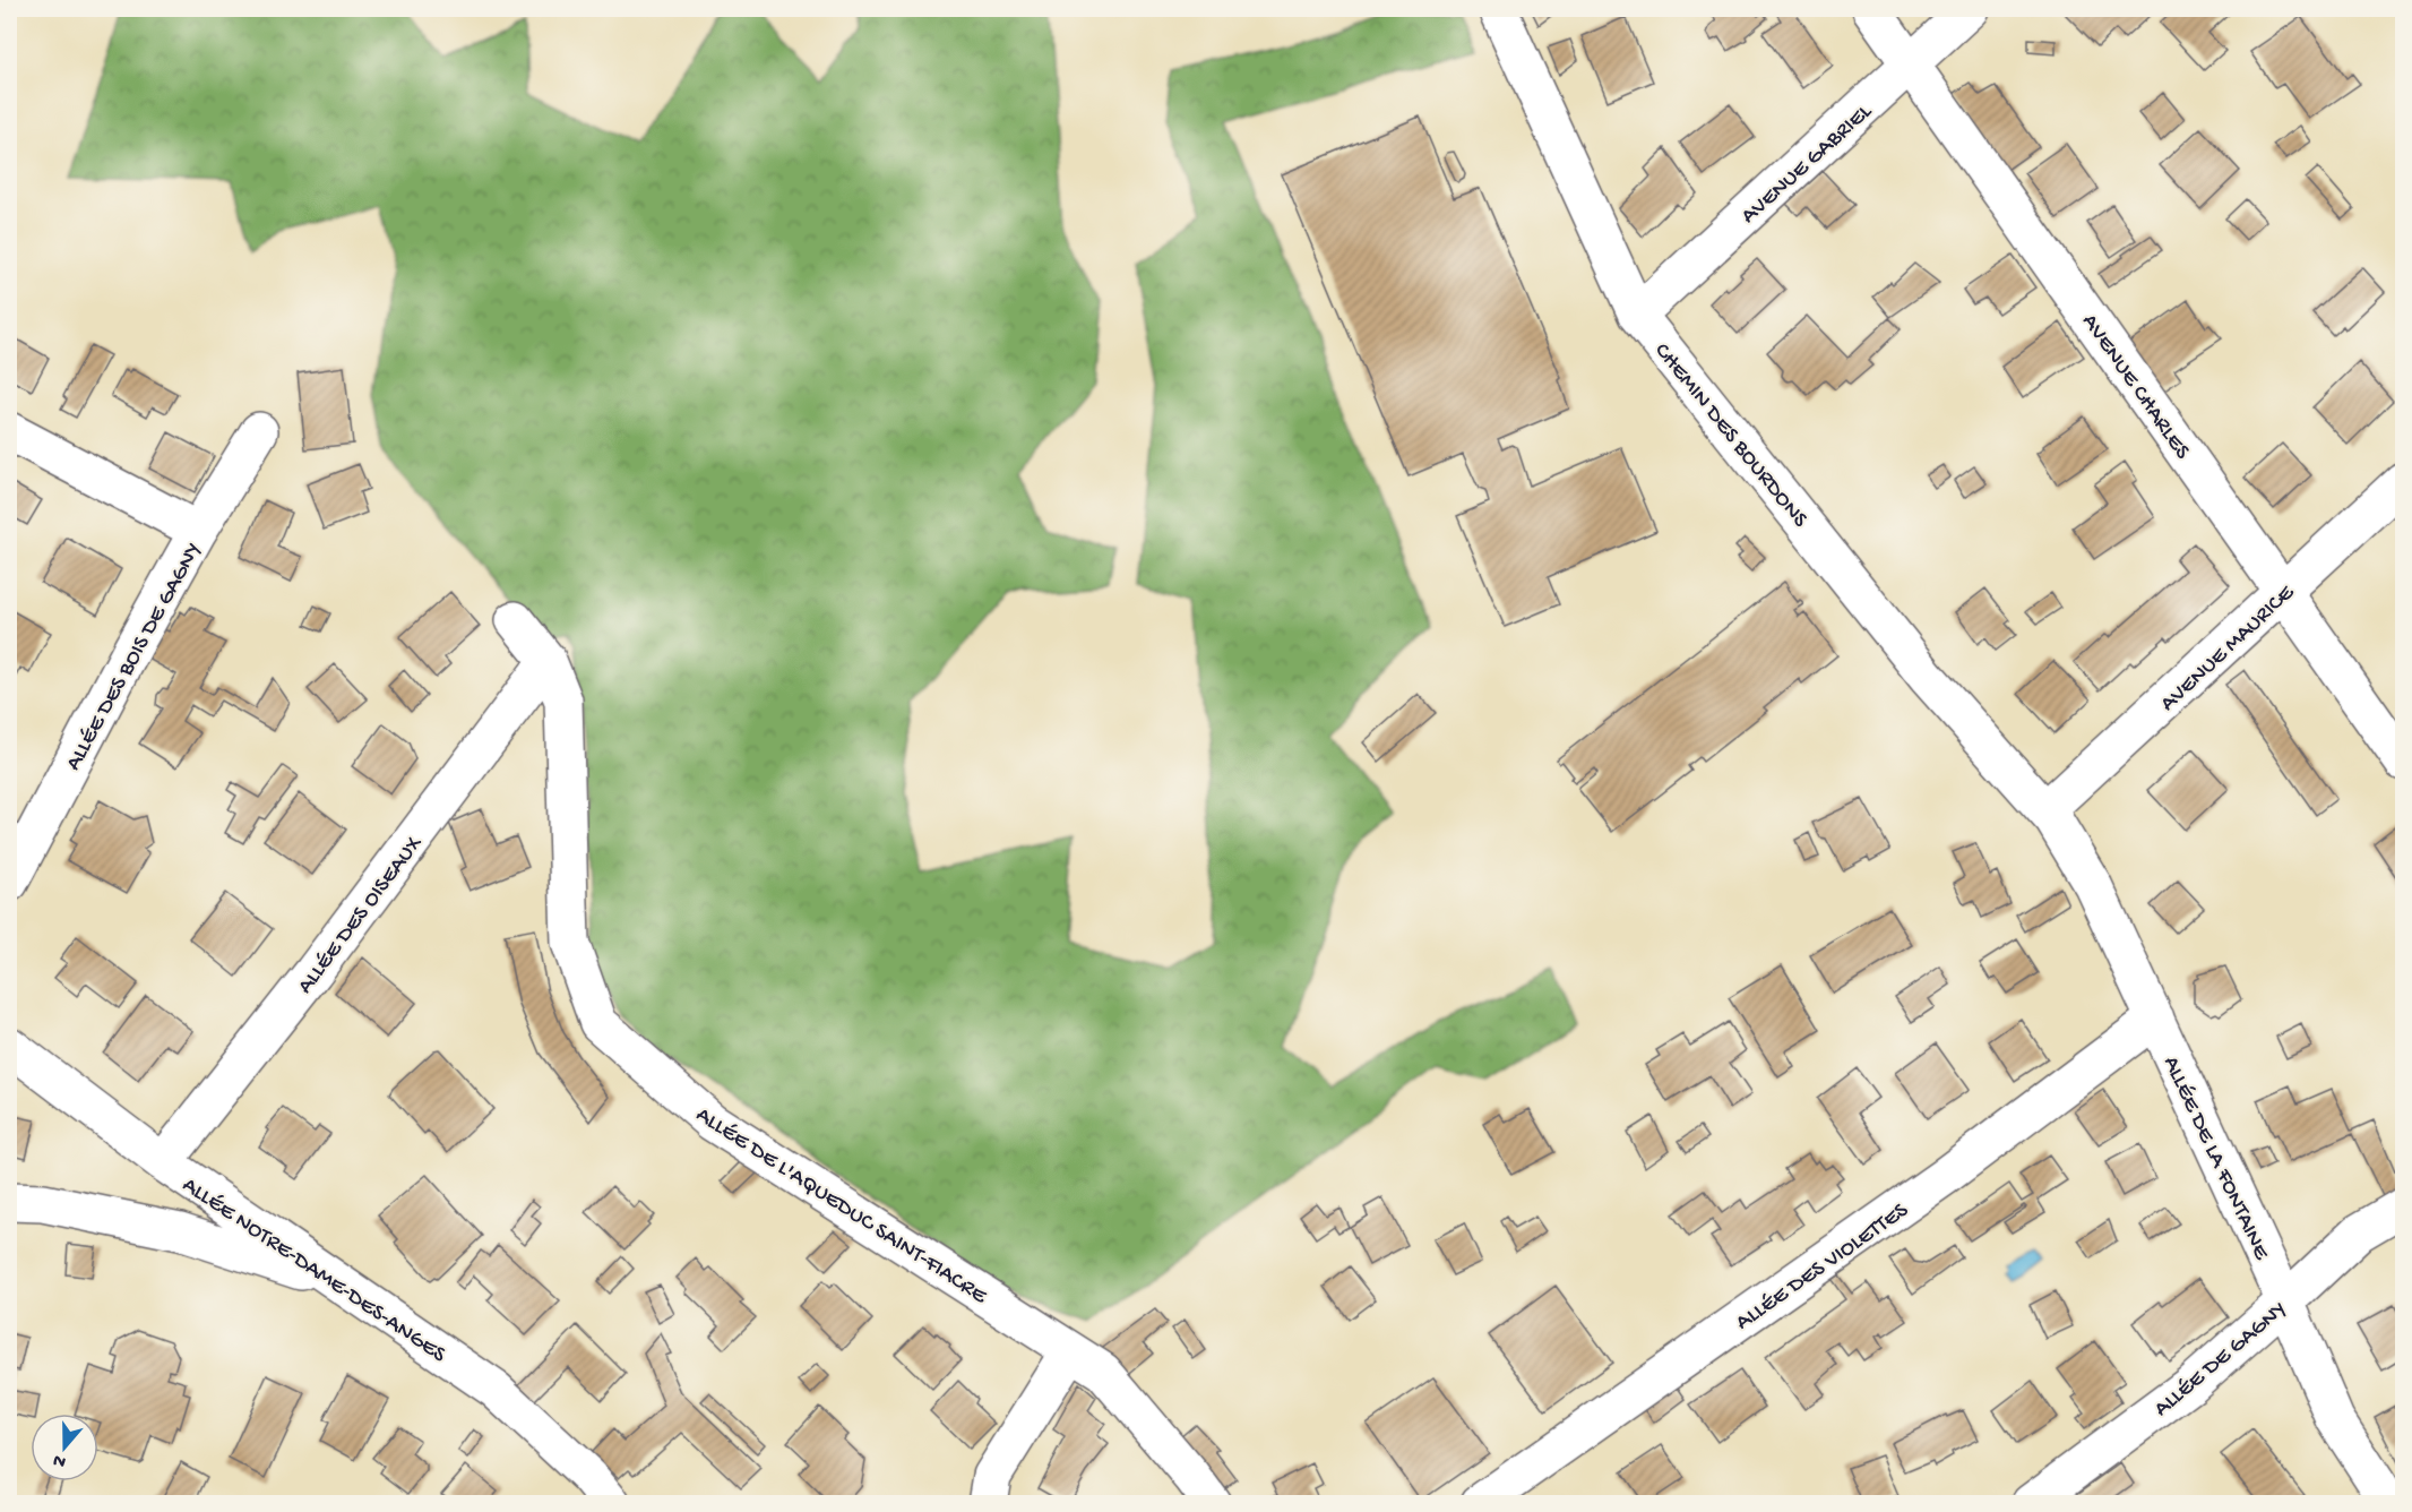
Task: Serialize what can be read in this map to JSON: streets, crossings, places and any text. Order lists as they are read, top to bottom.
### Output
{
  "streets": {
    "street": [
      "AVENUE GABRIEL",
      "AVENUE CHARLES",
      "CHEMIN DES BOURDONS",
      "AVENUE MAURICE",
      "ALLÉE DES BOIS DE GAGNY",
      "ALLÉE DES OISEAUX",
      "ALLÉE DE LA FONTAINE",
      "ALLÉE DE L'AQUEDUC SAINT-FIACRE",
      "ALLÉE DES VIOLETTES",
      "ALLÉE NOTRE-DAME-DES-ANGES",
      "ALLÉE DE GAGNY"
    ]
  },
  "crossings": [
    ["AVENUE GABRIEL", "AVENUE CHARLES"],
    ["AVENUE GABRIEL", "CHEMIN DES BOURDONS"],
    ["AVENUE CHARLES", "AVENUE MAURICE"],
    ["CHEMIN DES BOURDONS", "AVENUE MAURICE"],
    ["CHEMIN DES BOURDONS", "ALLÉE DE LA FONTAINE"],
    ["AVENUE MAURICE", "ALLÉE DE LA FONTAINE"],
    ["ALLÉE DES OISEAUX", "ALLÉE DE L'AQUEDUC SAINT-FIACRE"],
    ["ALLÉE DES OISEAUX", "ALLÉE NOTRE-DAME-DES-ANGES"],
    ["ALLÉE DE LA FONTAINE", "ALLÉE DES VIOLETTES"],
    ["ALLÉE DE LA FONTAINE", "ALLÉE DE GAGNY"]
  ],
  "north": "bottom"
}
